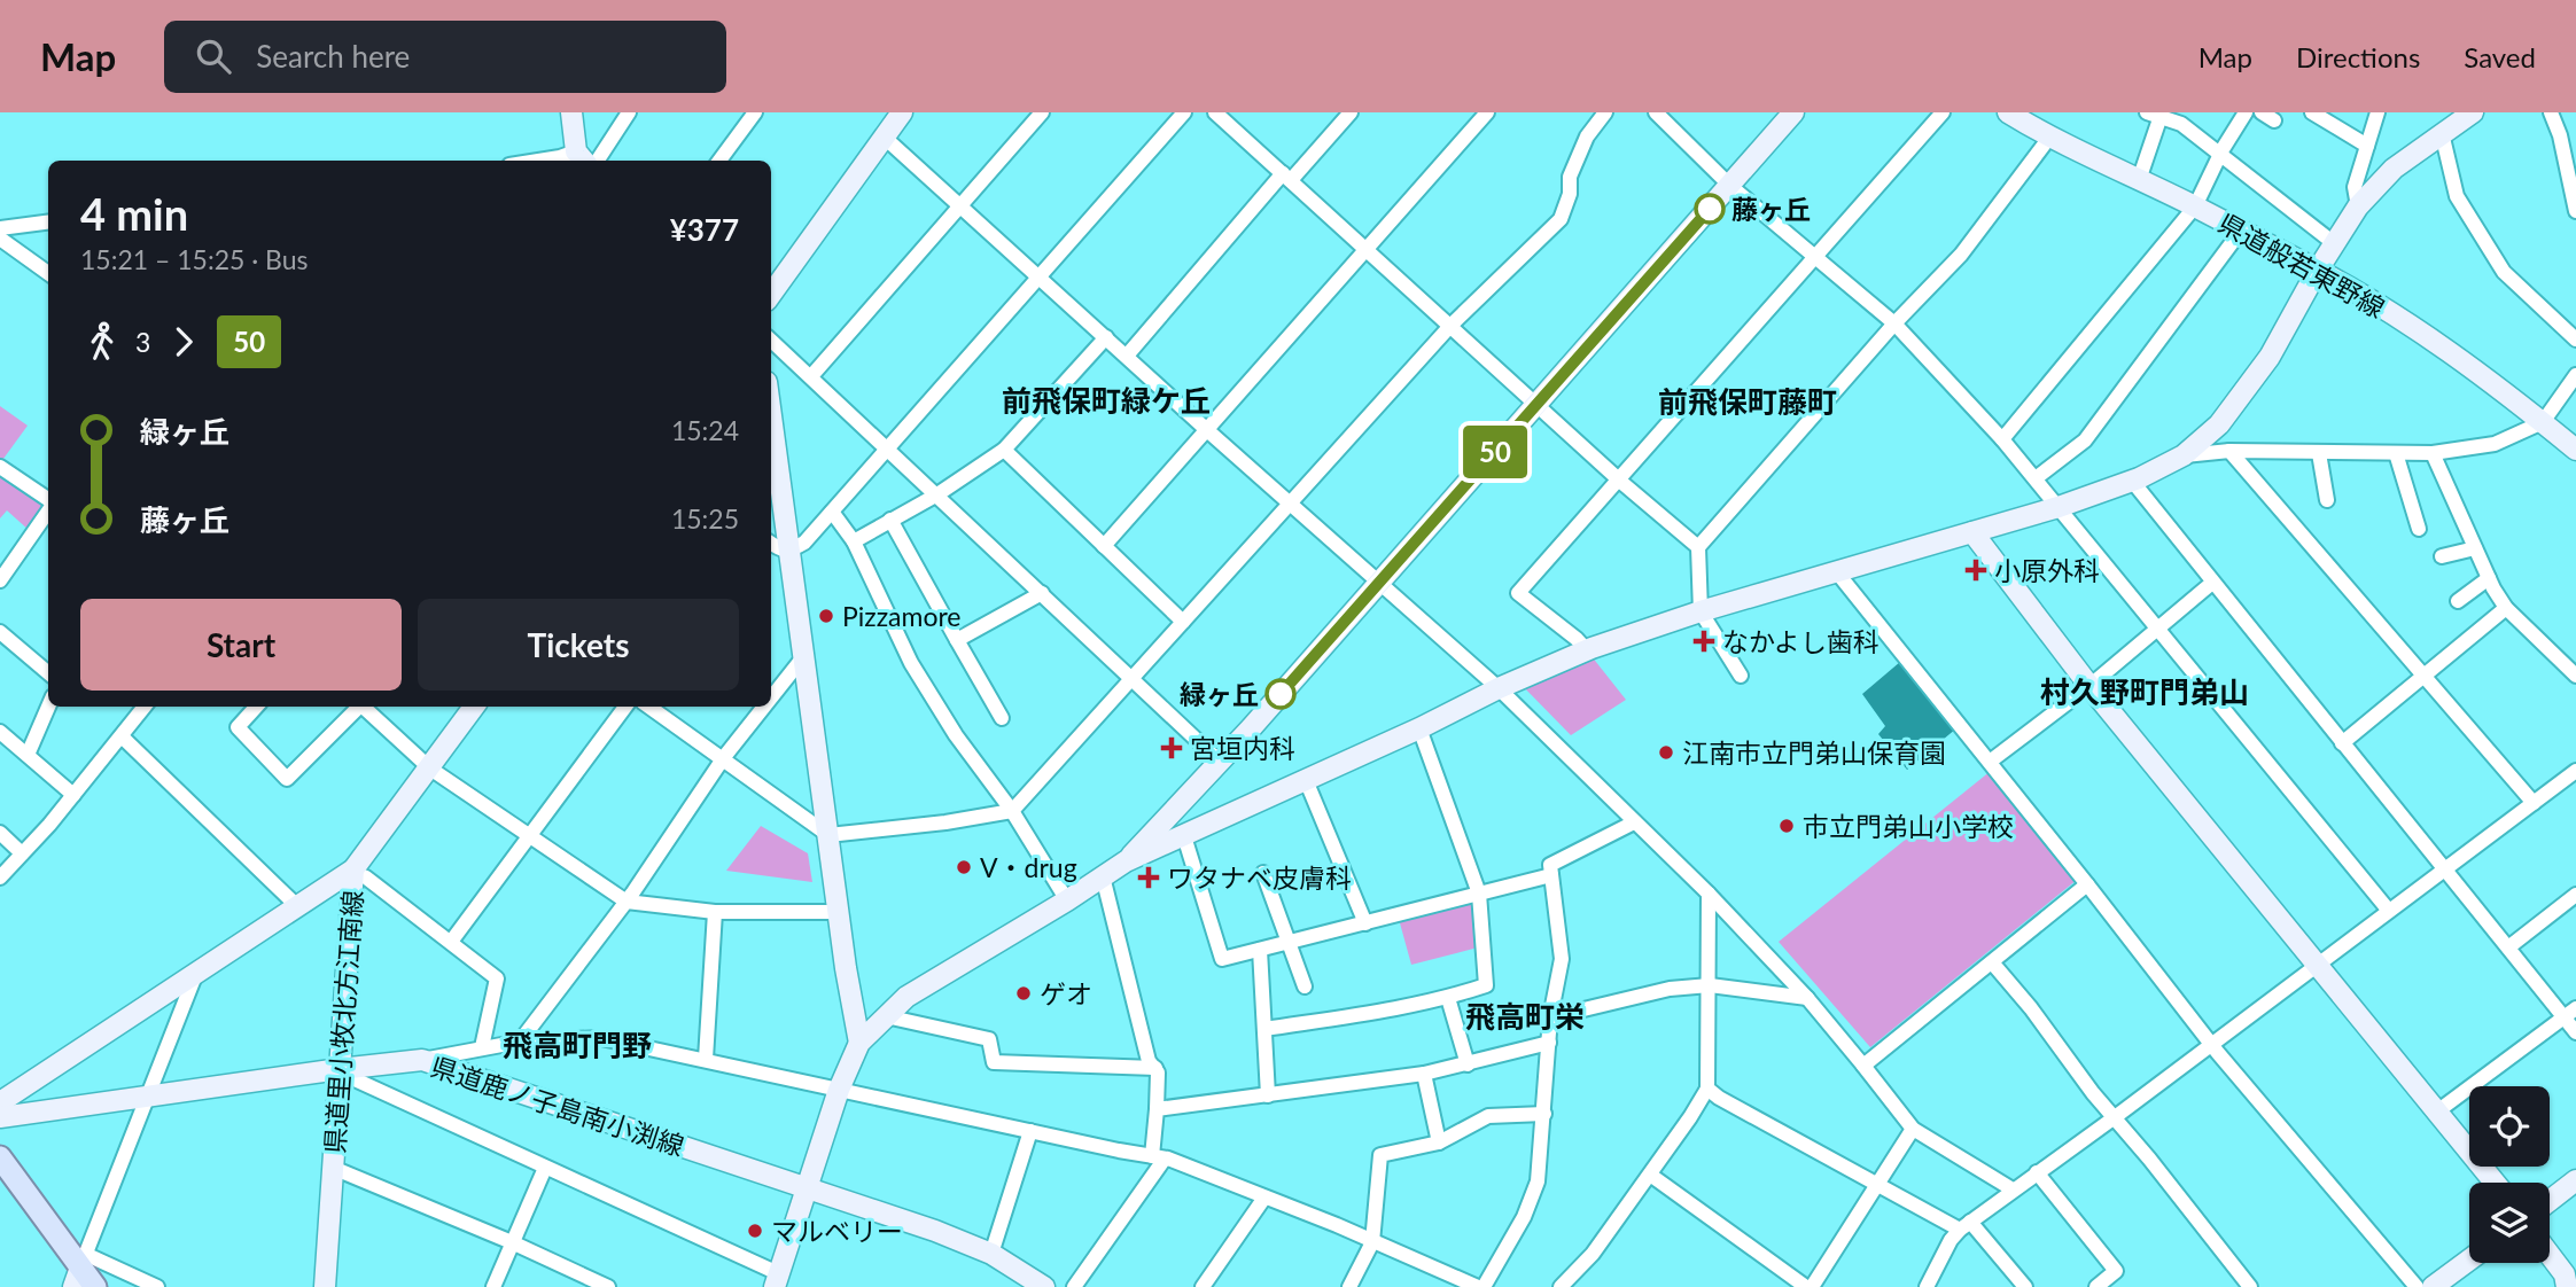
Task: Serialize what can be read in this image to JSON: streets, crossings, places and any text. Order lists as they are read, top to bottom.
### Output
{
  "streets": {
    "street": ["県道般若東野線", "県道里小牧北方江南線", "県道鹿ノ子島南小渕線"]
  },
  "crossings": [
    ["県道里小牧北方江南線", "県道鹿ノ子島南小渕線"]
  ],
  "districts": [
    "前飛保町緑ケ丘",
    "前飛保町藤町",
    "村久野町門弟山",
    "飛高町栄",
    "飛高町門野"
  ],
  "places": {
    "other": [
      "藤ヶ丘",
      "Pizzamore",
      "緑ヶ丘",
      "江南市立門弟山保育園",
      "市立門弟山小学校",
      "V・drug",
      "ゲオ",
      "マルベリー"
    ],
    "health": [
      "小原外科",
      "なかよし歯科",
      "宮垣内科",
      "ワタナベ皮膚科"
    ]
  },
  "lines": ["bus line 50"],
  "page": {
    "header": "Map",
    "search": "Search here",
    "nav": ["Map", "Directions", "Saved"],
    "on_map": "50",
    "heading": ["4 min", "15:21 – 15:25 · Bus", "¥377"],
    "legs": ["3", "50"],
    "list": [
      {
        "name": "緑ヶ丘",
        "value": "15:24"
      },
      {
        "name": "藤ヶ丘",
        "value": "15:25"
      }
    ],
    "buttons": ["Start", "Tickets"]
  }
}
